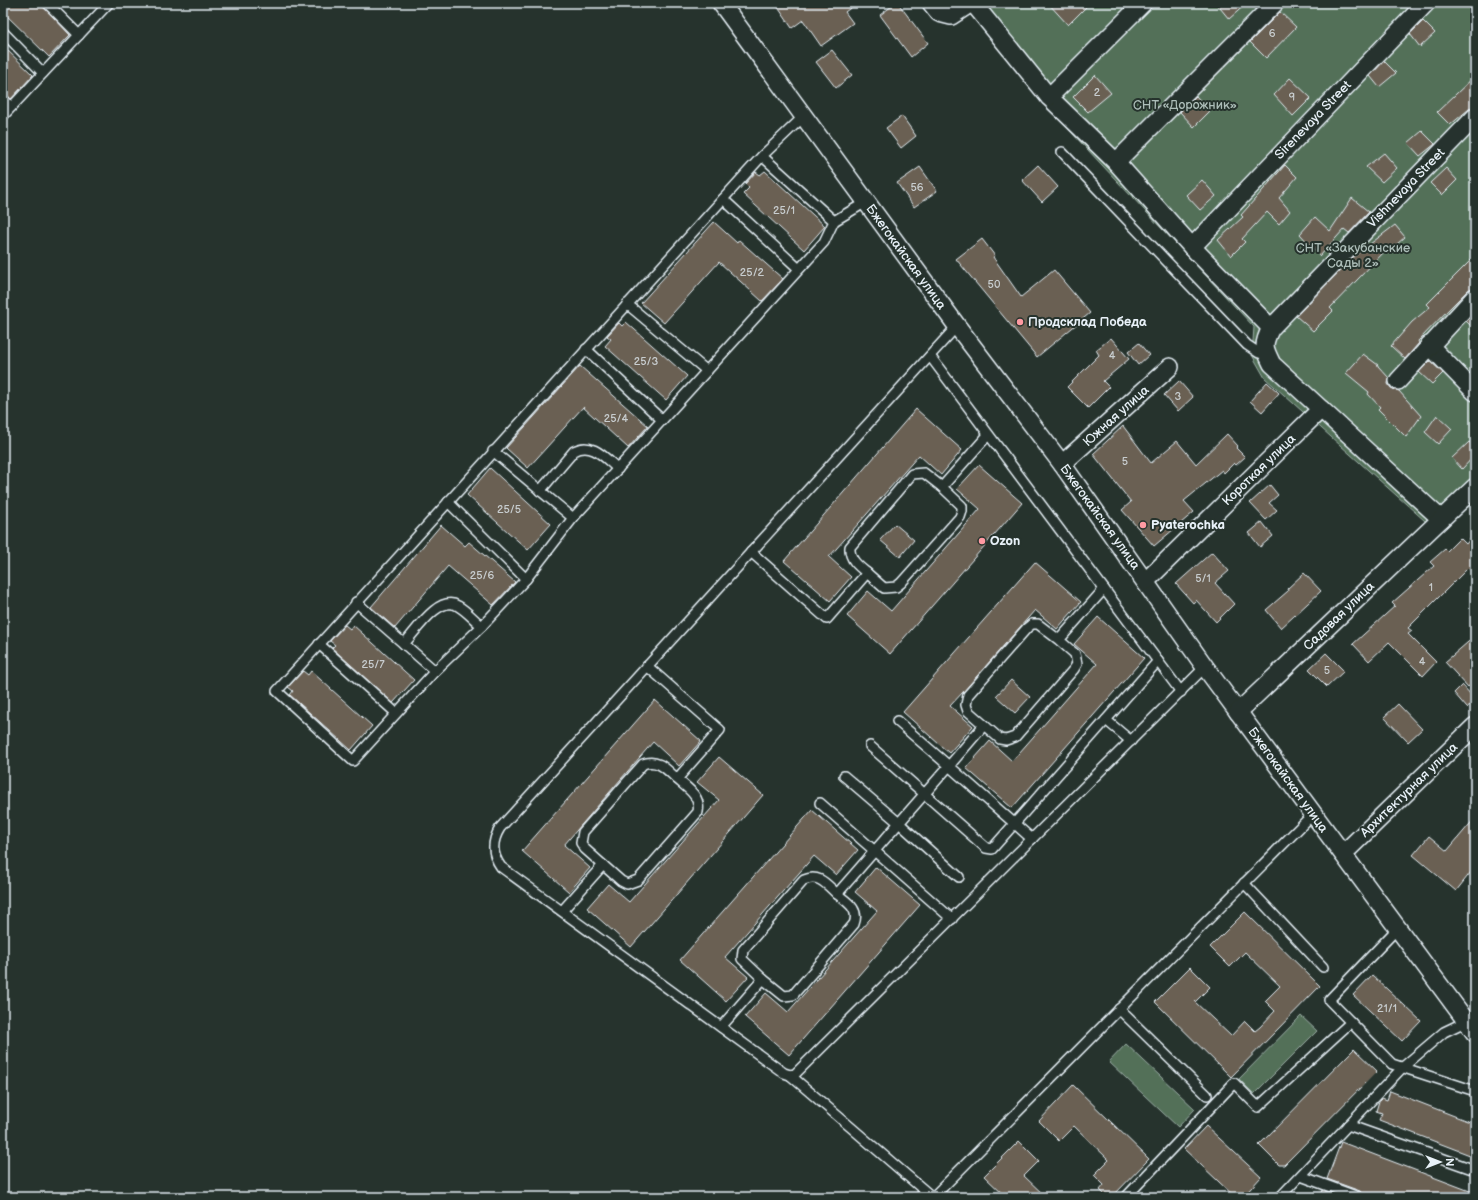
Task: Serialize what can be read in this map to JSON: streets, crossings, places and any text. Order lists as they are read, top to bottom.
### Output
{
  "streets": {
    "street": [
      "Sirenevaya Street",
      "Vishnevaya Street",
      "Бжегокайская улица",
      "Южная улица",
      "Короткая улица",
      "Садовая улица",
      "Архитектурная улица"
    ]
  },
  "crossings": [
    ["Бжегокайская улица", "Южная улица"],
    ["Бжегокайская улица", "Короткая улица"],
    ["Бжегокайская улица", "Садовая улица"],
    ["Бжегокайская улица", "Архитектурная улица"]
  ],
  "parks": ["СНТ «Дорожник»", "СНТ «Закубанские Сады 2»"],
  "places": ["Продсклад Победа", "Pyaterochka", "Ozon"],
  "house_numbers": [
    "6",
    "2",
    "9",
    "56",
    "25/1",
    "25/2",
    "50",
    "4",
    "25/3",
    "3",
    "25/4",
    "5",
    "25/5",
    "25/6",
    "5/1",
    "1",
    "4",
    "25/7",
    "5",
    "21/1"
  ],
  "north": "right"
}
